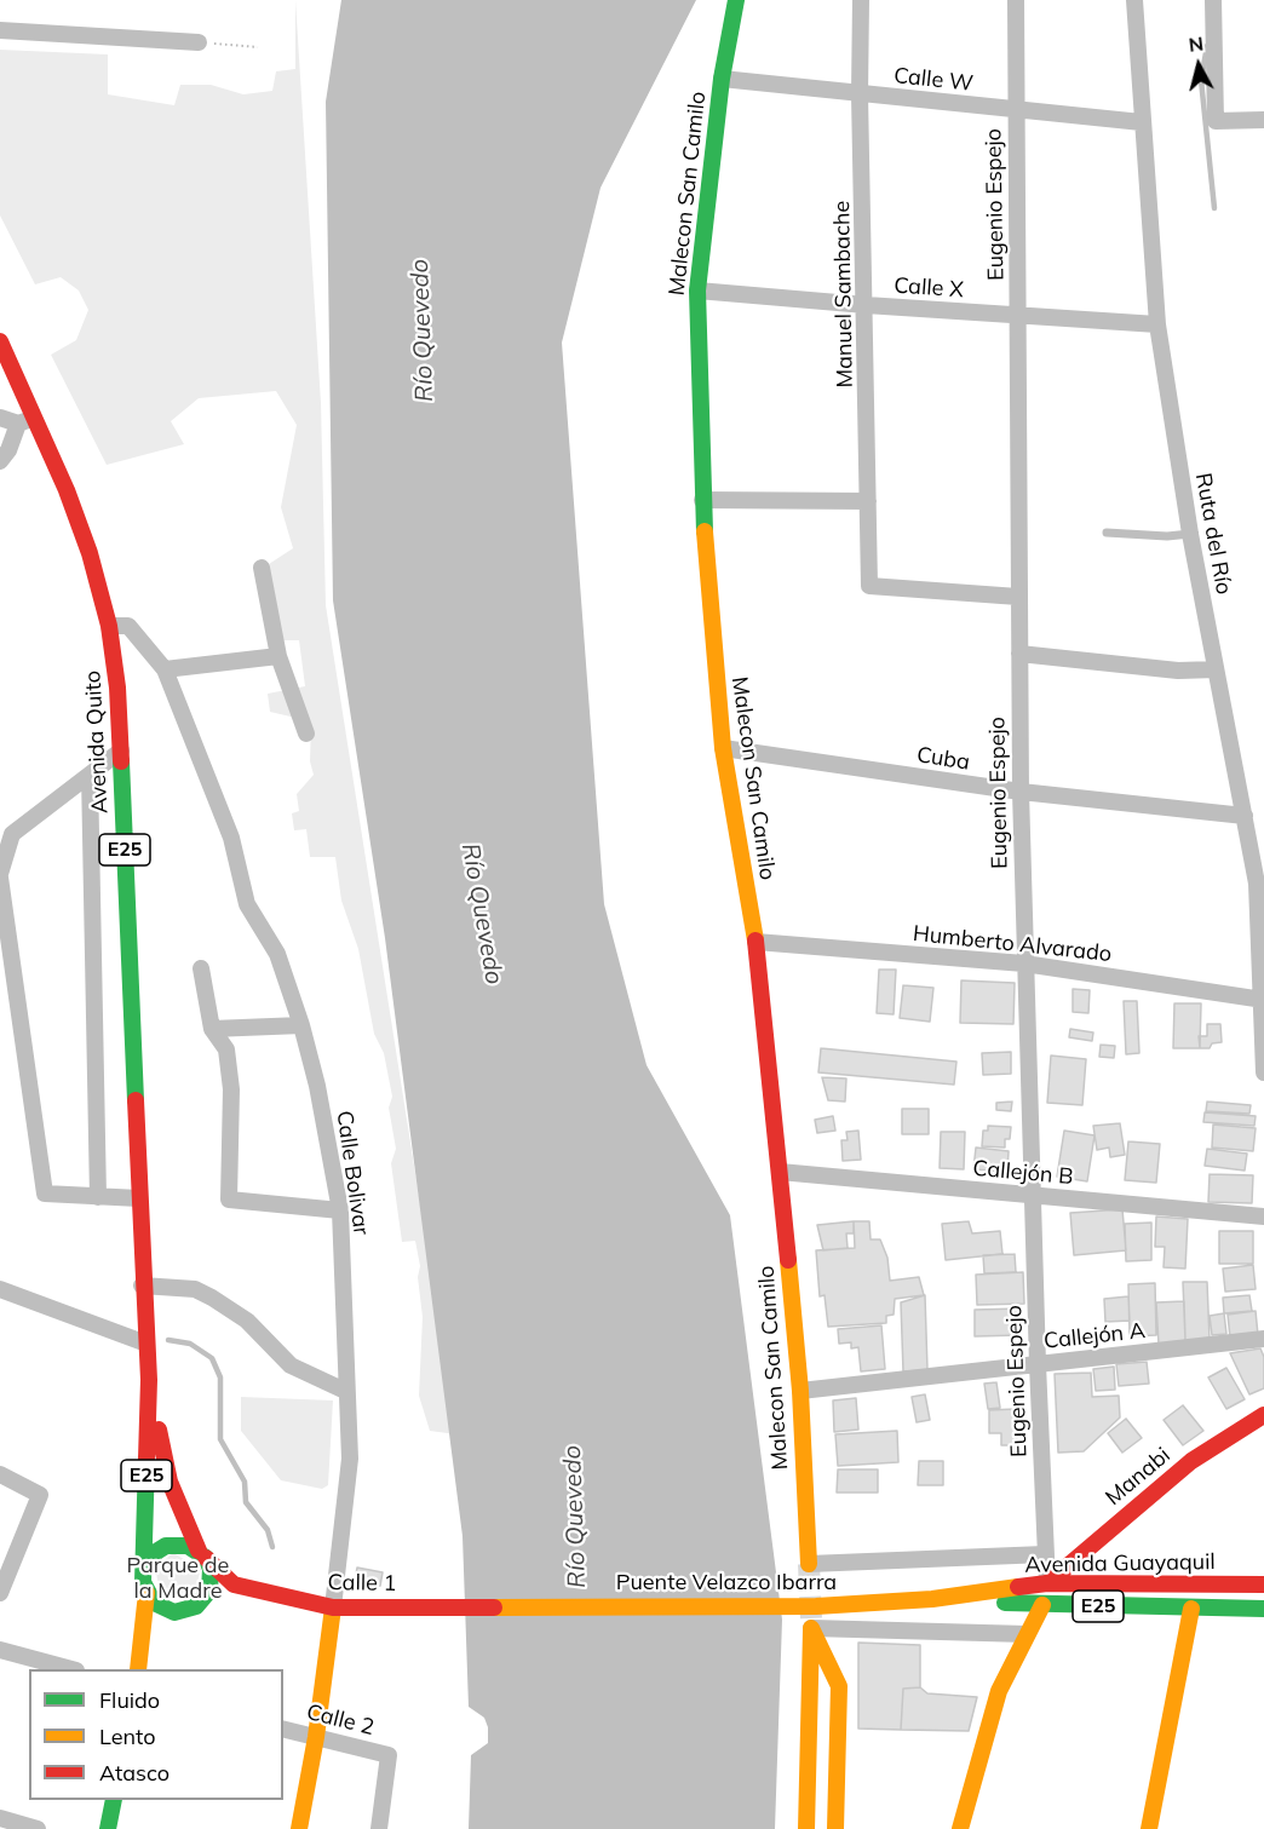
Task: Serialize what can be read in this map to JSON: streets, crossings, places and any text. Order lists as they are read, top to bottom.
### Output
{
  "streets": {
    "main road": [
      "Malecon San Camilo",
      "Avenida Quito",
      "E25",
      "Calle Bolivar",
      "Manabi",
      "Avenida Guayaquil",
      "Calle 1",
      "Puente Velazco Ibarra"
    ],
    "street": [
      "Calle W",
      "Eugenio Espejo",
      "Calle X",
      "Manuel Sambache",
      "Ruta del Río",
      "Cuba",
      "Humberto Alvarado",
      "Callejón B",
      "Callejón A",
      "Calle 2"
    ]
  },
  "crossings": [
    ["Calle W", "Malecon San Camilo"],
    ["Calle W", "Eugenio Espejo"],
    ["Calle W", "Manuel Sambache"],
    ["Calle W", "Ruta del Río"],
    ["Malecon San Camilo", "Calle X"],
    ["Malecon San Camilo", "Cuba"],
    ["Malecon San Camilo", "Humberto Alvarado"],
    ["Malecon San Camilo", "Callejón B"],
    ["Malecon San Camilo", "Callejón A"],
    ["Eugenio Espejo", "Calle X"],
    ["Eugenio Espejo", "Manuel Sambache"],
    ["Eugenio Espejo", "Cuba"],
    ["Eugenio Espejo", "Humberto Alvarado"],
    ["Eugenio Espejo", "Callejón B"],
    ["Eugenio Espejo", "Callejón A"],
    ["Eugenio Espejo", "Manabi"],
    ["Eugenio Espejo", "Avenida Guayaquil"],
    ["Calle X", "Manuel Sambache"],
    ["Calle X", "Ruta del Río"],
    ["Ruta del Río", "Cuba"],
    ["Ruta del Río", "Humberto Alvarado"],
    ["Avenida Quito", "E25"],
    ["Avenida Quito", "Calle Bolivar"],
    ["Avenida Quito", "Calle 1"],
    ["E25", "Calle 1"],
    ["Calle Bolivar", "Calle 1"],
    ["Calle Bolivar", "Calle 2"],
    ["Manabi", "Avenida Guayaquil"],
    ["Avenida Guayaquil", "Puente Velazco Ibarra"],
    ["Calle 1", "Puente Velazco Ibarra"]
  ],
  "water": ["Río Quevedo"],
  "parks": ["Parque de la Madre"],
  "legend": ["Fluido", "Lento", "Atasco"],
  "north": "top"
}
